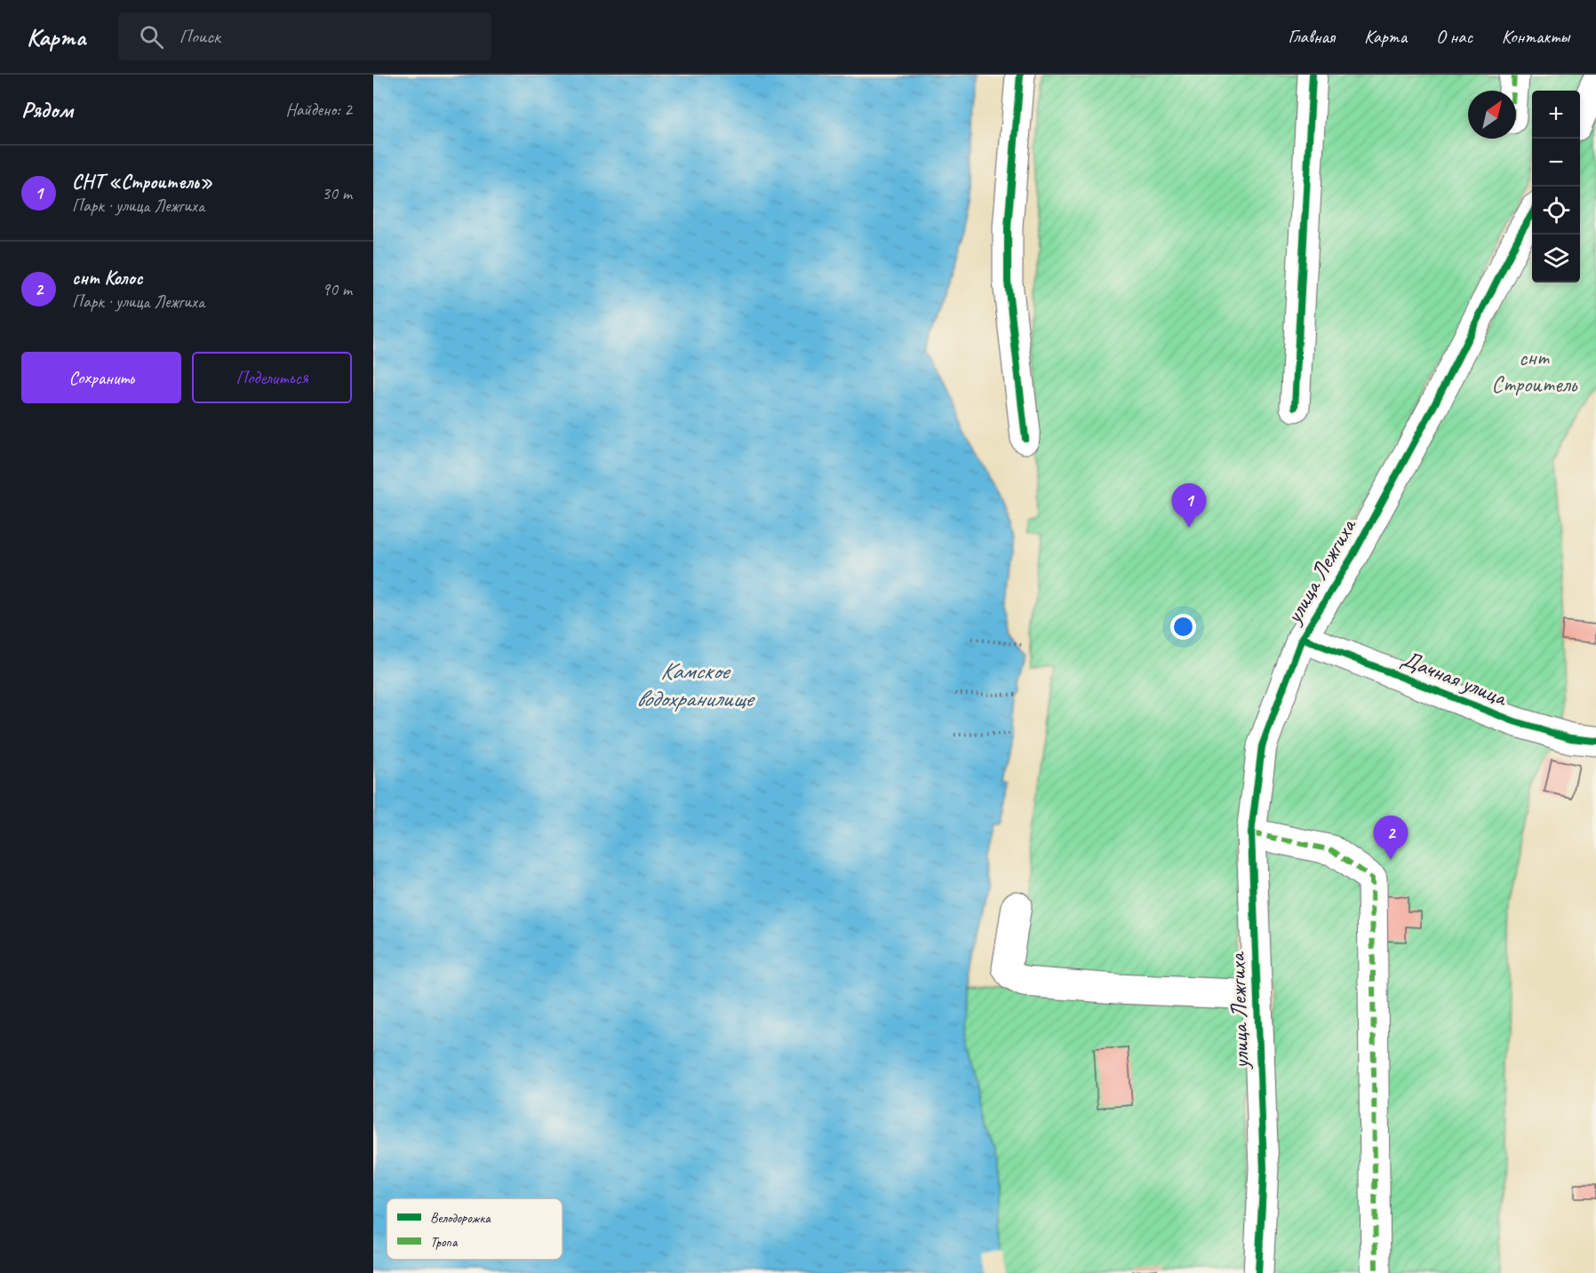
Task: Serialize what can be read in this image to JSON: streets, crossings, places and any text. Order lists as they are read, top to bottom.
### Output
{
  "streets": {
    "street": ["улица Лежгиха", "Дачная улица"]
  },
  "crossings": [
    ["улица Лежгиха", "Дачная улица"]
  ],
  "water": ["Камское водохранилище"],
  "parks": ["снт Строитель"],
  "legend": ["Велодорожка", "Тропа"],
  "north": "top right",
  "page": {
    "header": "Карта",
    "search": "Поиск",
    "nav": [
      "Главная",
      "Карта",
      "О нас",
      "Контакты"
    ],
    "heading": ["Рядом", "Найдено: 2"],
    "map_buttons": ["+", "−"],
    "list": [
      {
        "mark": "1",
        "name": "СНТ «Строитель»",
        "note": "Парк · улица Лежгиха",
        "value": "30 m"
      },
      {
        "mark": "2",
        "name": "снт Колос",
        "note": "Парк · улица Лежгиха",
        "value": "90 m"
      }
    ],
    "buttons": ["Сохранить", "Поделиться"],
    "pins": ["1", "2"]
  }
}
